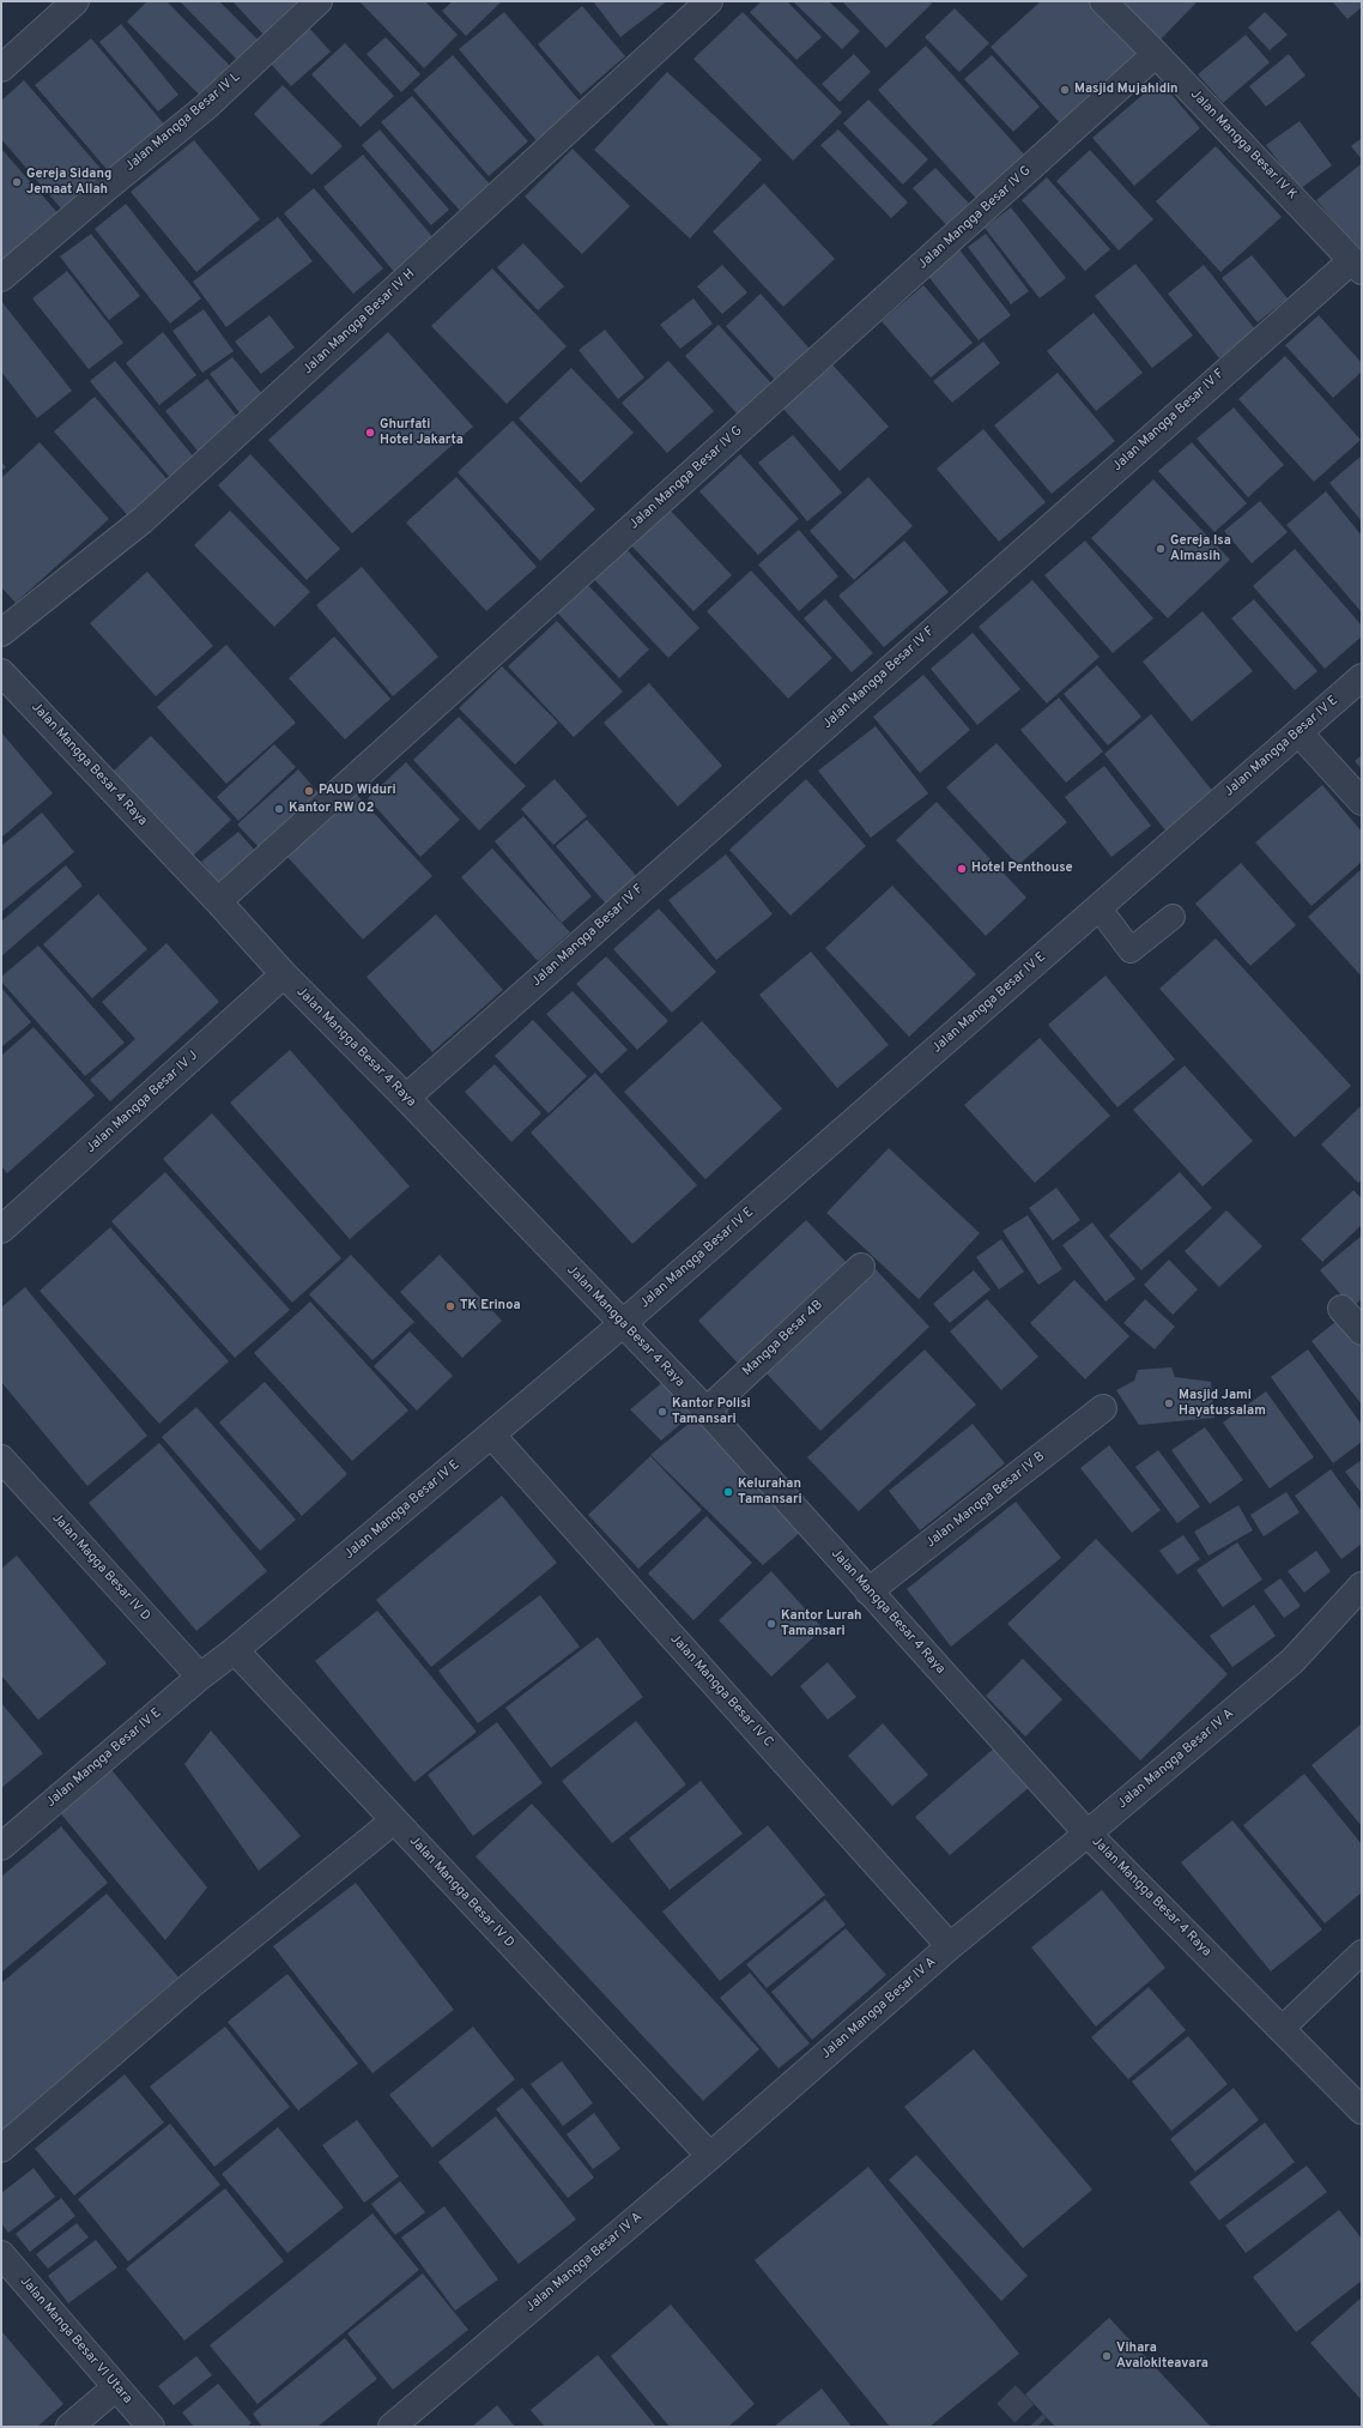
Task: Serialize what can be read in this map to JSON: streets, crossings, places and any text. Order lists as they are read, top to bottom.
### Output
{
  "streets": {
    "street": [
      "Jalan Mangga Besar IV L",
      "Jalan Mangga Besar IV K",
      "Jalan Mangga Besar IV G",
      "Jalan Mangga Besar IV H",
      "Jalan Mangga Besar IV F",
      "Jalan Mangga Besar IV E",
      "Jalan Mangga Besar 4 Raya",
      "Jalan Mangga Besar IV J",
      "Mangga Besar 4B",
      "Jalan Mangga Besar IV B",
      "Jalan Magga Besar IV D",
      "Jalan Mangga Besar IV C",
      "Jalan Mangga Besar IV A",
      "Jalan Mangga Besar IV D",
      "Jalan Manga Besar VI Utara"
    ]
  },
  "crossings": [
    ["Jalan Mangga Besar IV K", "Jalan Mangga Besar IV G"],
    ["Jalan Mangga Besar IV K", "Jalan Mangga Besar IV F"],
    ["Jalan Mangga Besar IV G", "Jalan Mangga Besar 4 Raya"],
    ["Jalan Mangga Besar IV F", "Jalan Mangga Besar 4 Raya"],
    ["Jalan Mangga Besar IV E", "Jalan Mangga Besar 4 Raya"],
    ["Jalan Mangga Besar IV E", "Jalan Magga Besar IV D"],
    ["Jalan Mangga Besar IV E", "Jalan Mangga Besar IV C"],
    ["Jalan Mangga Besar IV E", "Jalan Mangga Besar IV D"],
    ["Jalan Mangga Besar 4 Raya", "Jalan Mangga Besar IV J"],
    ["Jalan Mangga Besar 4 Raya", "Mangga Besar 4B"],
    ["Jalan Mangga Besar 4 Raya", "Jalan Mangga Besar IV B"],
    ["Jalan Mangga Besar 4 Raya", "Jalan Mangga Besar IV A"],
    ["Jalan Mangga Besar IV C", "Jalan Mangga Besar IV A"],
    ["Jalan Mangga Besar IV A", "Jalan Mangga Besar IV D"]
  ],
  "places": [
    "Masjid Mujahidin",
    "Gereja Sidang Jemaat Allah",
    "Ghurfati Hotel Jakarta",
    "Gereja Isa Almasih",
    "PAUD Widuri",
    "Kantor RW 02",
    "Hotel Penthouse",
    "TK Erinoa",
    "Masjid Jami Hayatussalam",
    "Kantor Polisi Tamansari",
    "Kelurahan Tamansari",
    "Kantor Lurah Tamansari",
    "Vihara Avalokiteavara"
  ]
}
